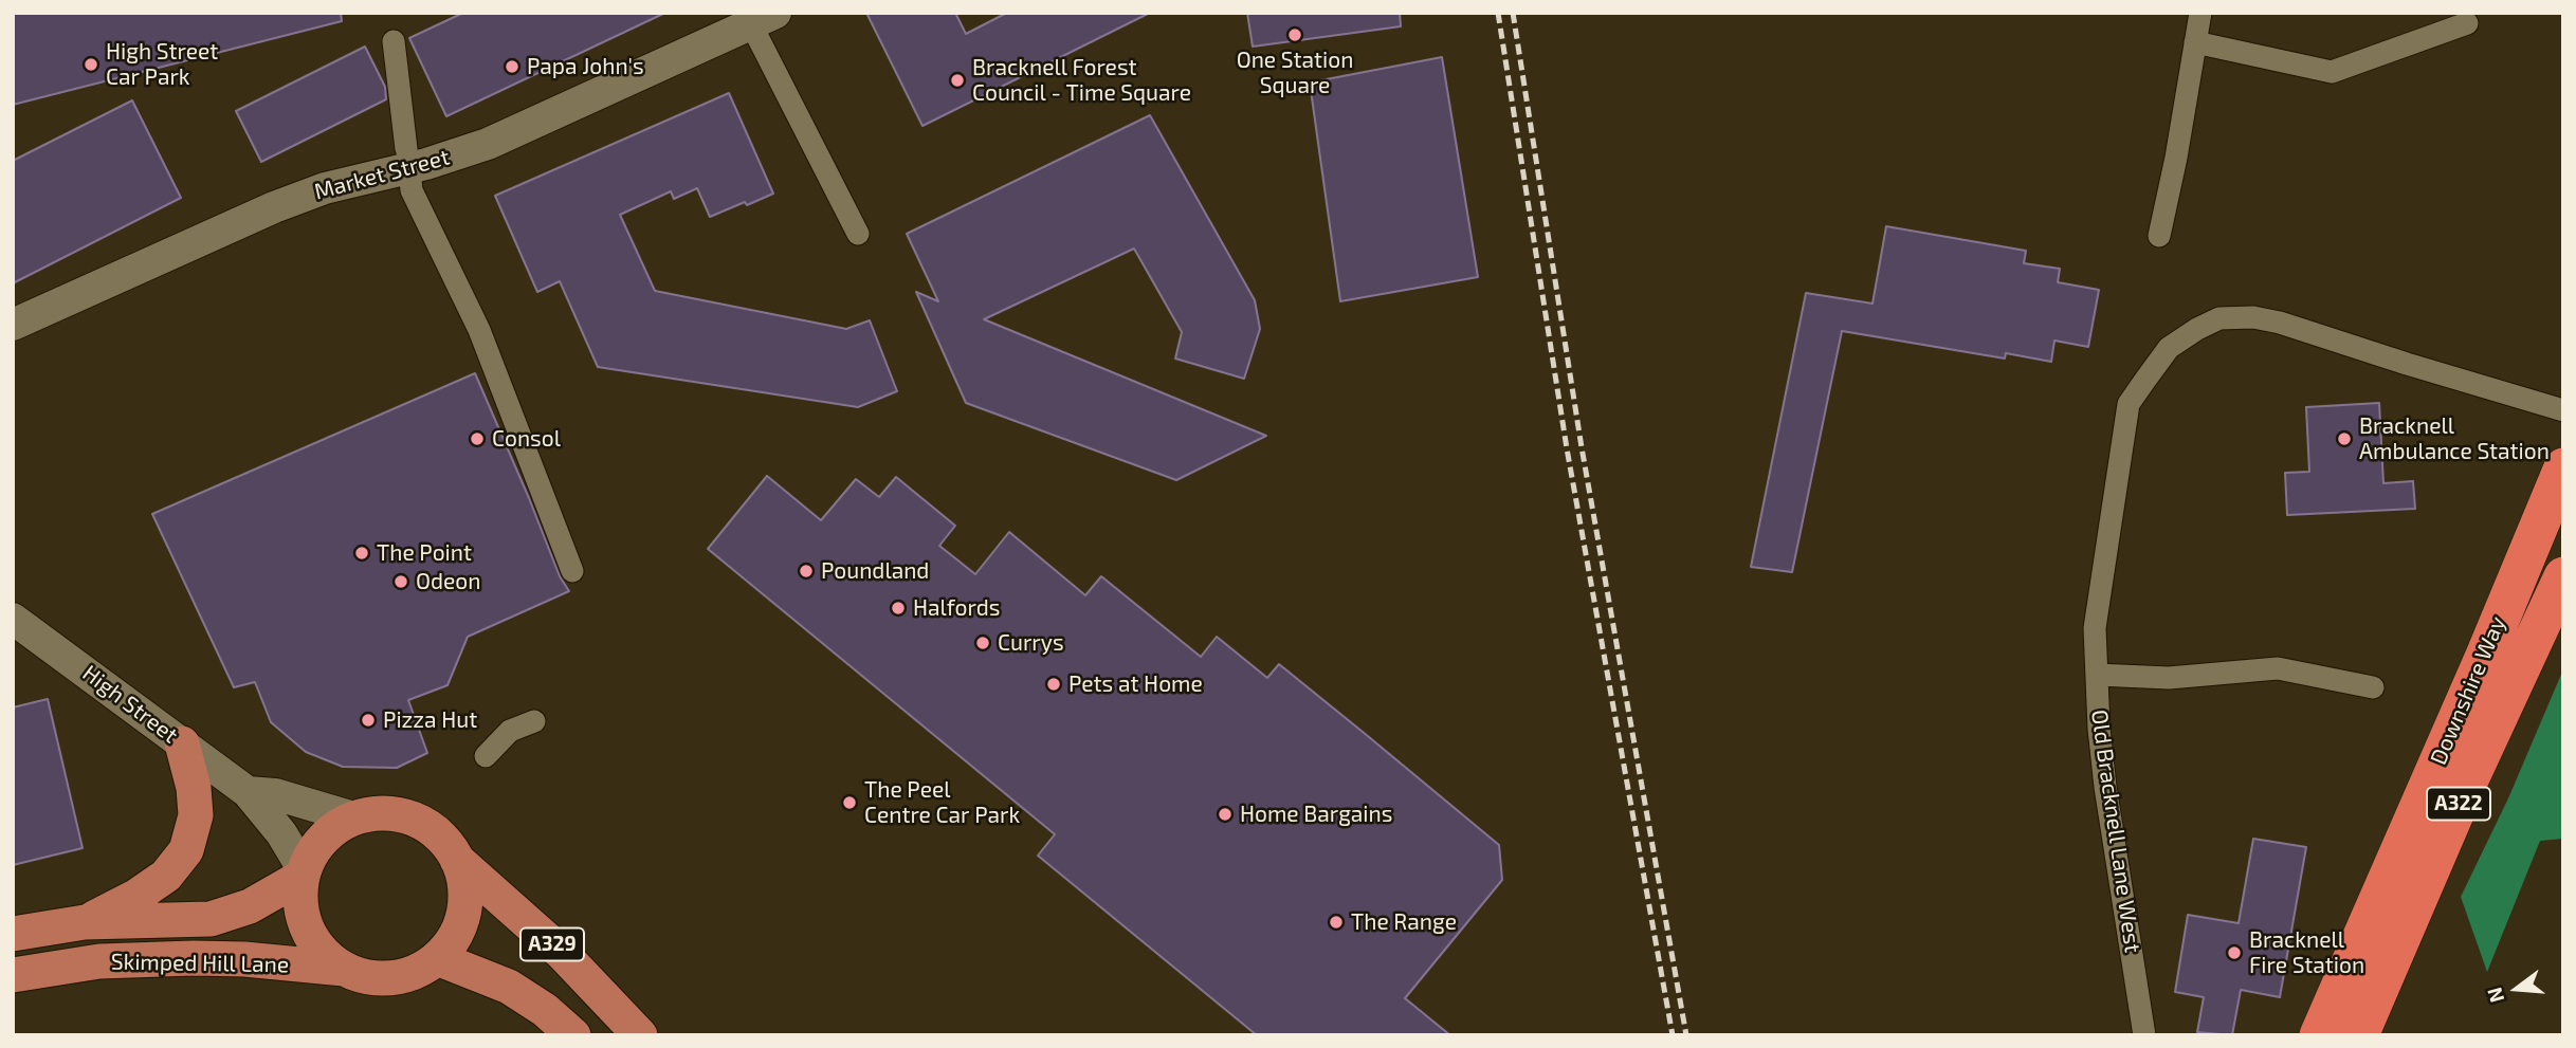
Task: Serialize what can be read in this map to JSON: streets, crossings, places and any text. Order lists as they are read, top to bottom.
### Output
{
  "streets": {
    "highway": ["Downshire Way", "A322"],
    "main road": ["A329", "Skimped Hill Lane"],
    "street": ["Market Street", "High Street", "Old Bracknell Lane West"]
  },
  "crossings": [
    ["High Street", "A329"],
    ["High Street", "Skimped Hill Lane"],
    ["A329", "Skimped Hill Lane"]
  ],
  "places": [
    "One Station Square",
    "High Street Car Park",
    "Papa John's",
    "Bracknell Forest Council - Time Square",
    "Consol",
    "Bracknell Ambulance Station",
    "The Point",
    "Poundland",
    "Odeon",
    "Halfords",
    "Currys",
    "Pets at Home",
    "Pizza Hut",
    "The Peel Centre Car Park",
    "Home Bargains",
    "The Range",
    "Bracknell Fire Station"
  ],
  "north": "left"
}
